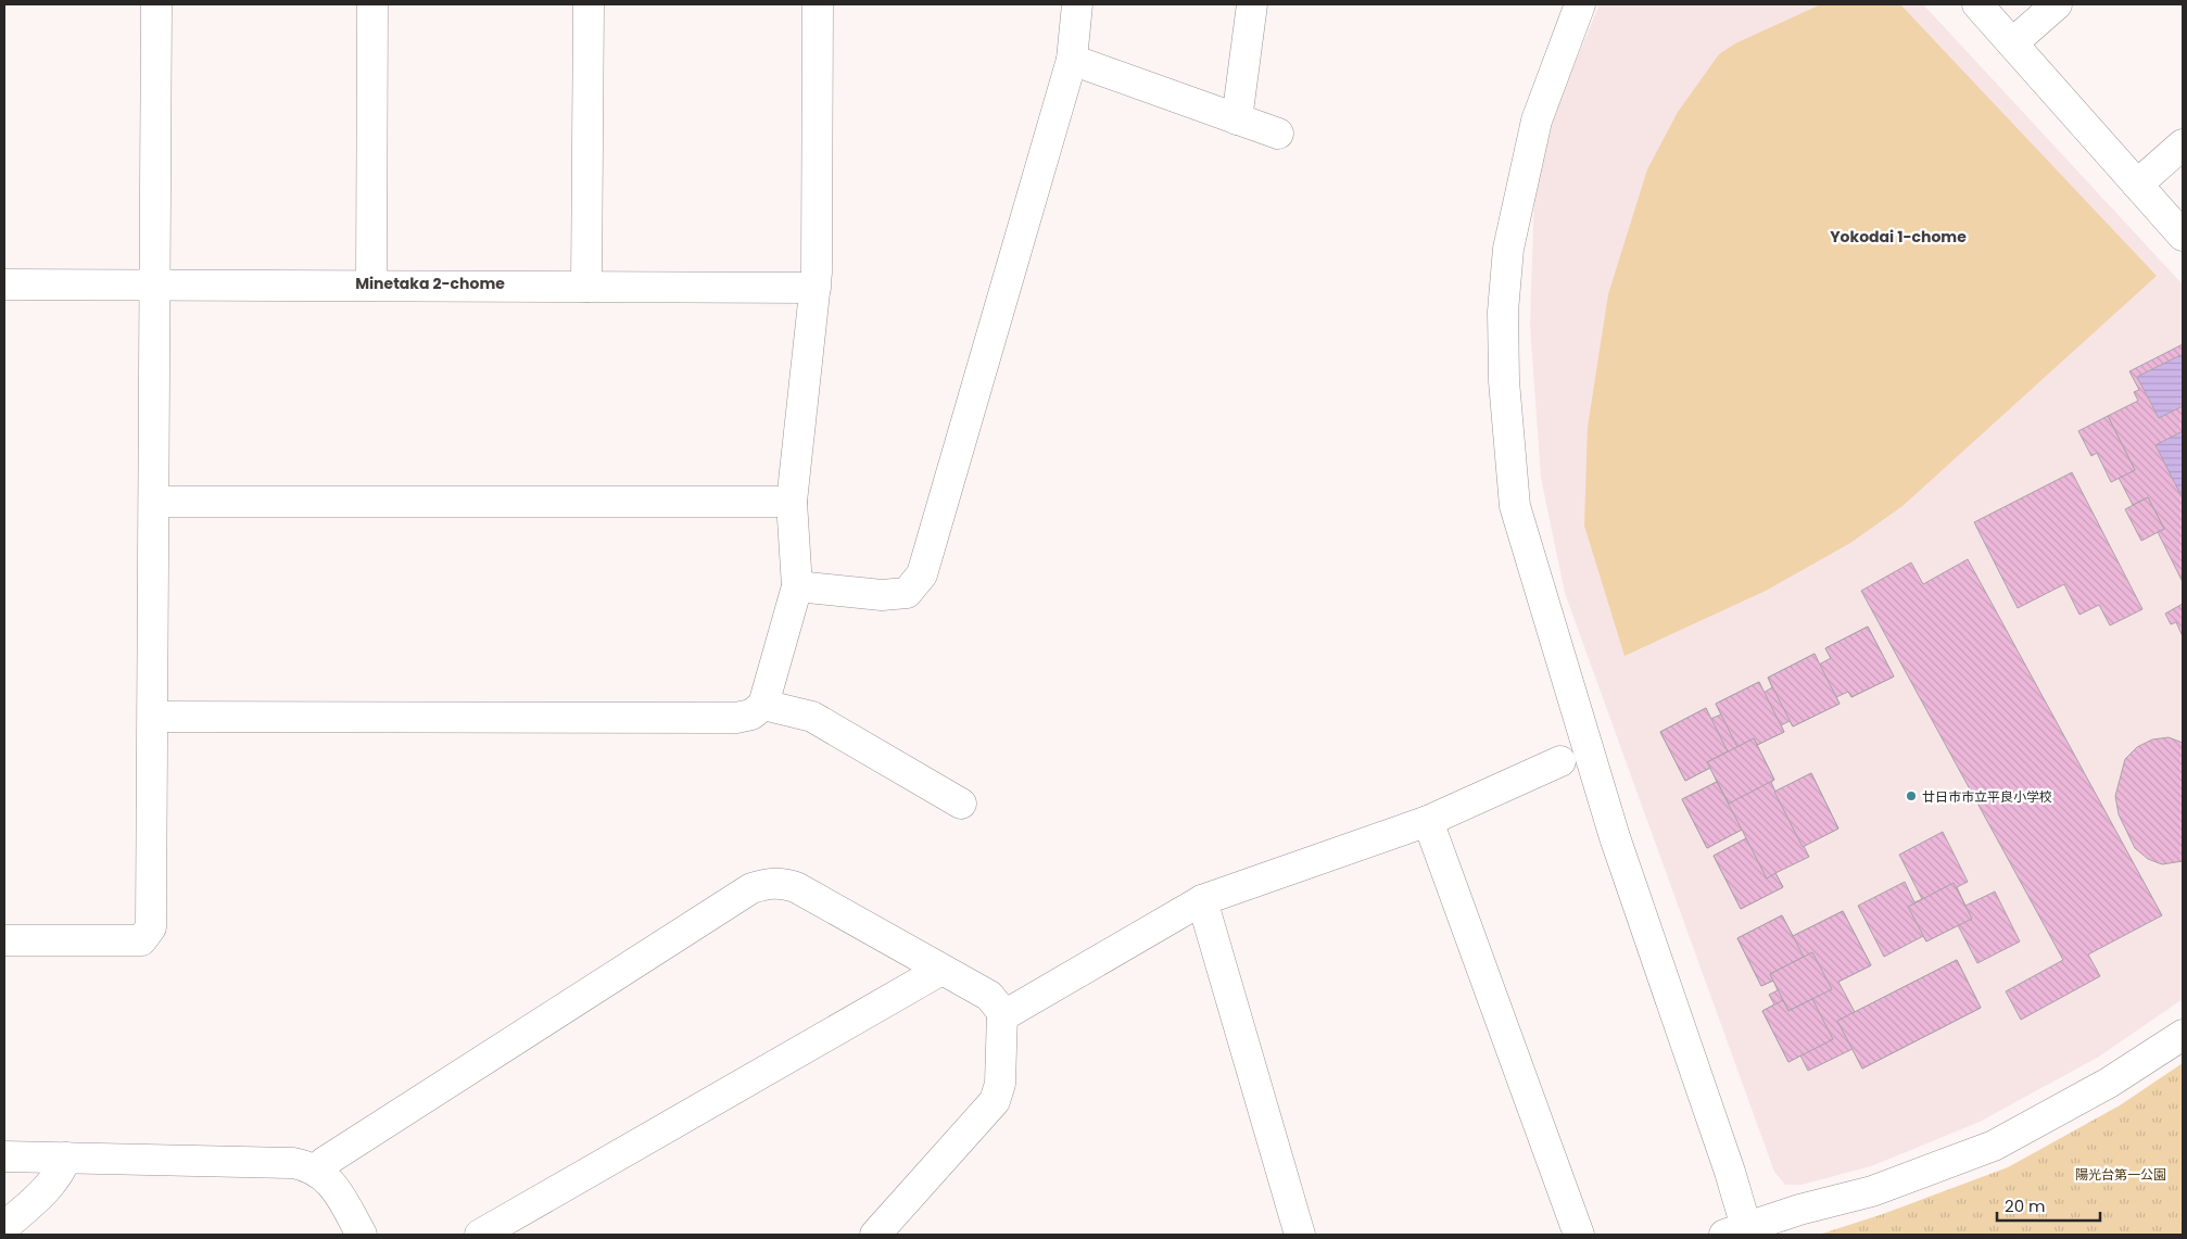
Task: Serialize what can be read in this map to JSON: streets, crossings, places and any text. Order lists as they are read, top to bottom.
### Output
{
  "districts": ["Yokodai 1-chome", "Minetaka 2-chome"],
  "parks": ["陽光台第一公園"],
  "places": ["廿日市市立平良小学校"],
  "scale_bar": "20 m"
}
